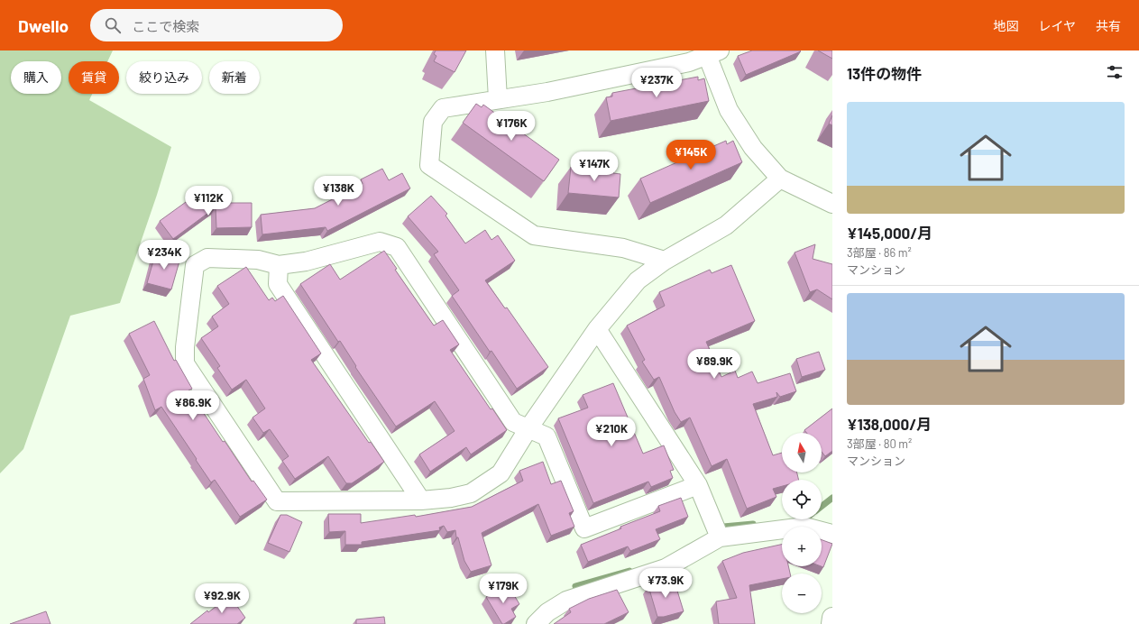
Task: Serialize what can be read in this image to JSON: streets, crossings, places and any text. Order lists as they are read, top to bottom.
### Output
{
  "north": "top",
  "page": {
    "header": "Dwello",
    "search": "ここで検索",
    "nav": ["地図", "レイヤ", "共有"],
    "heading": "13件の物件",
    "chip": [
      "購入",
      "賃貸",
      "絞り込み",
      "新着"
    ],
    "price": [
      "¥237K",
      "¥176K",
      "¥145K",
      "¥147K",
      "¥138K",
      "¥112K",
      "¥234K",
      "¥89.9K",
      "¥86.9K",
      "¥210K",
      "¥73.9K",
      "¥179K",
      "¥92.9K"
    ],
    "list": [
      {
        "name": "¥145,000/月",
        "note": "3部屋 · 86 m² · マンション"
      },
      {
        "name": "¥138,000/月",
        "note": "3部屋 · 80 m² · マンション"
      }
    ],
    "map_buttons": ["+", "−"]
  }
}
